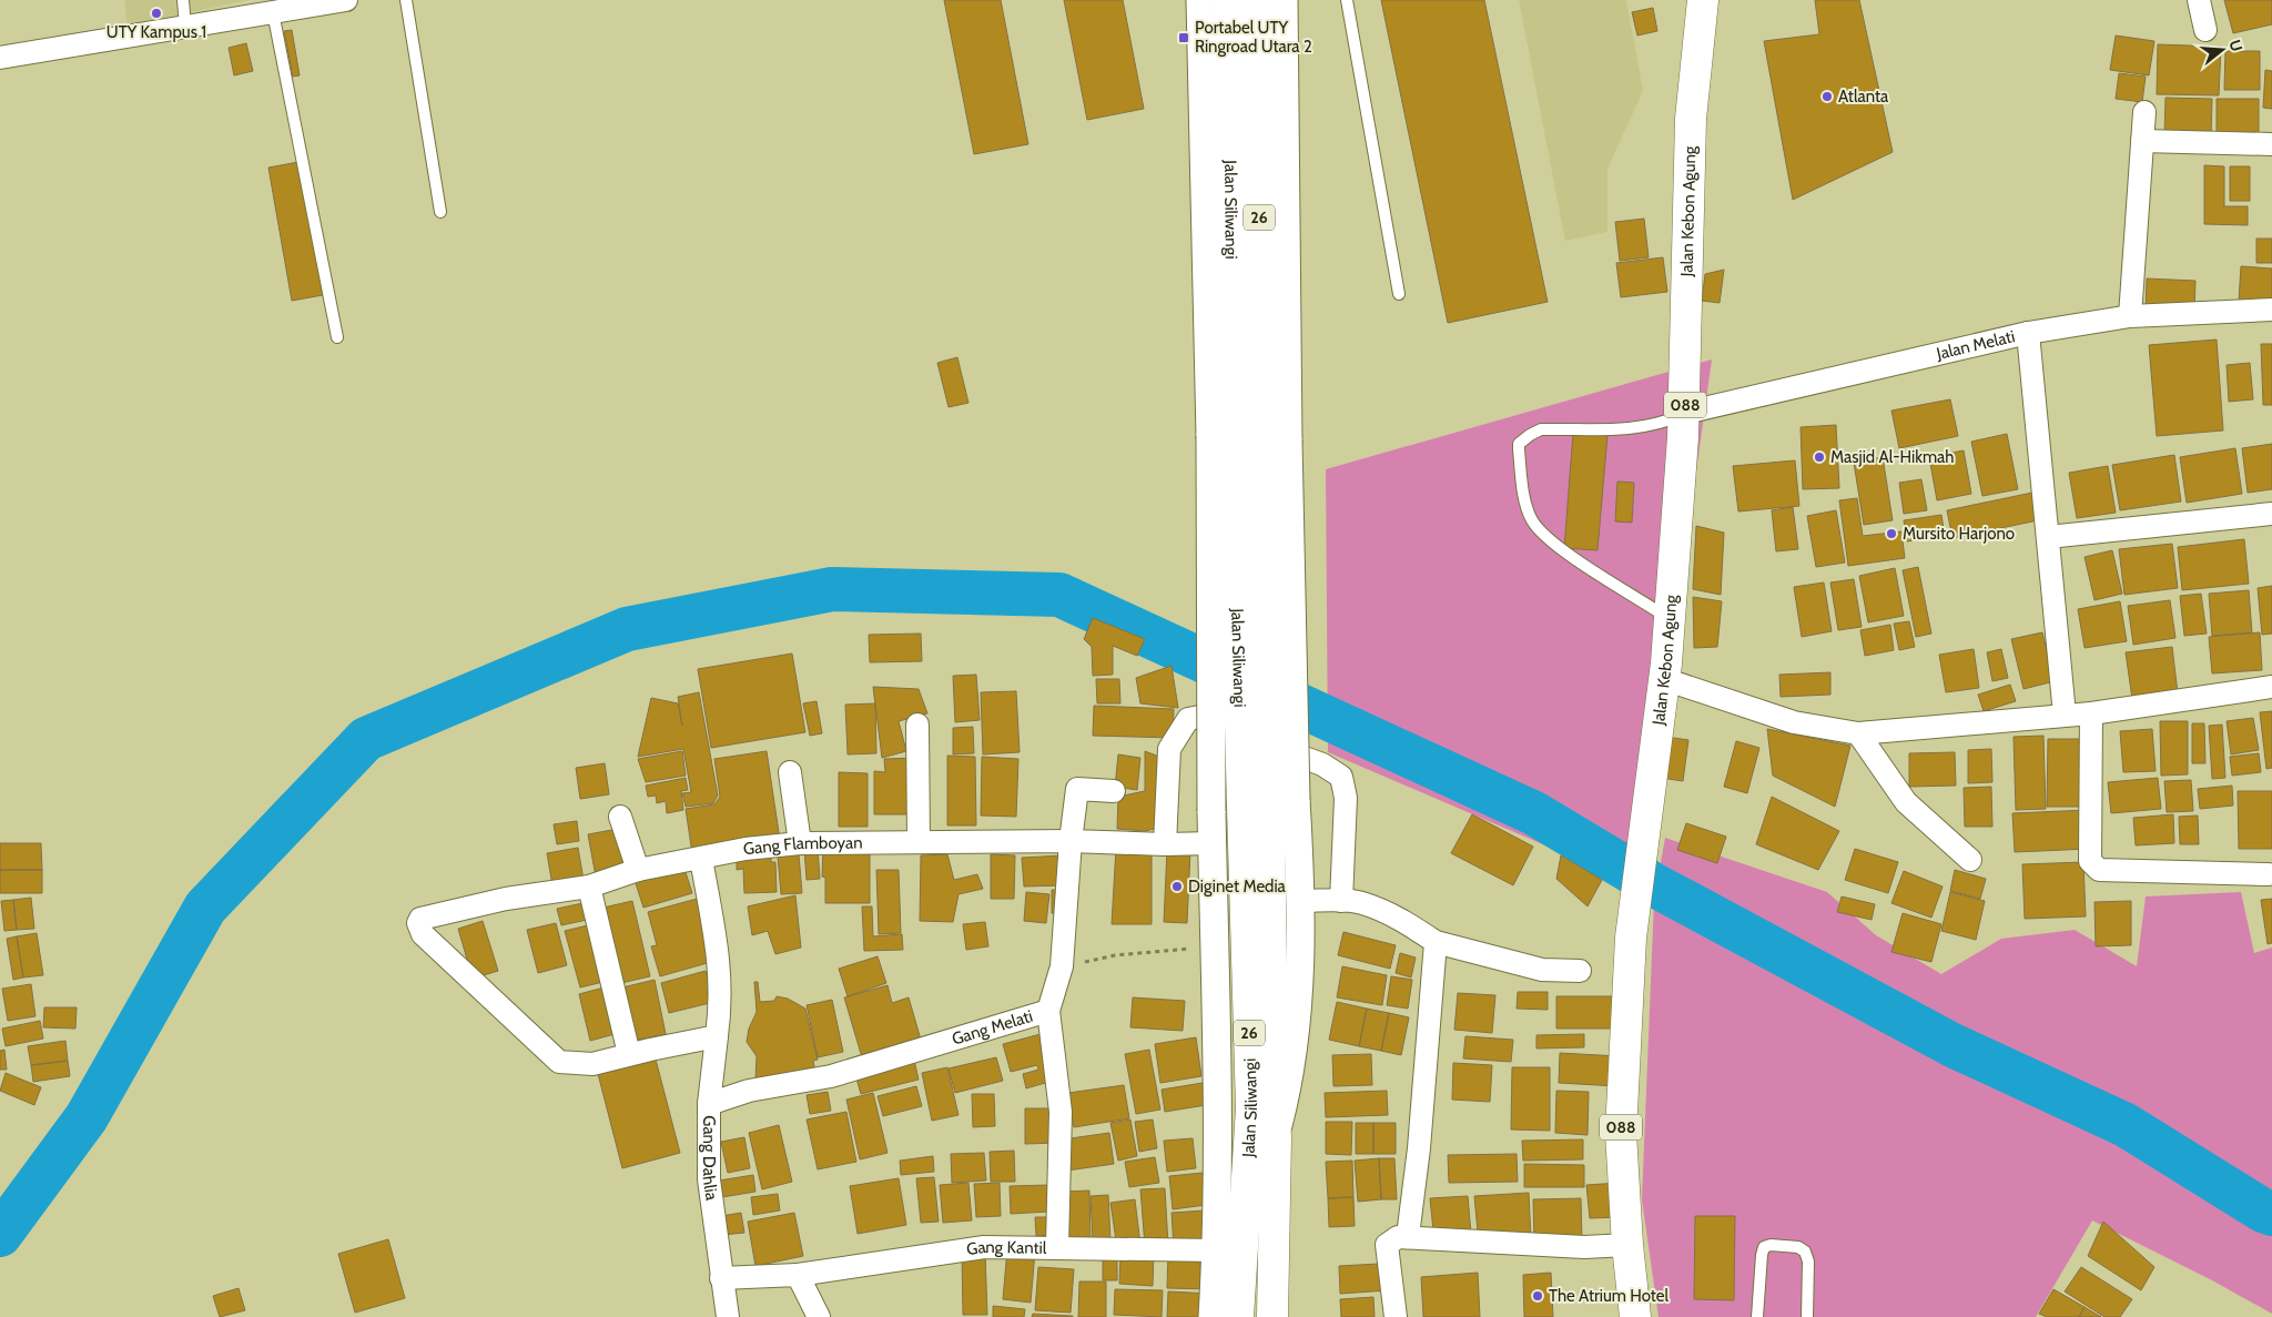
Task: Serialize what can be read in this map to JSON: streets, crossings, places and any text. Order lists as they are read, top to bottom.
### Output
{
  "streets": {
    "main road": [
      "Jalan Siliwangi",
      "Jalan Kebon Agung",
      "26",
      "088"
    ],
    "street": [
      "Jalan Melati",
      "Gang Flamboyan",
      "Gang Melati",
      "Gang Dahlia",
      "Gang Kantil"
    ]
  },
  "crossings": [
    ["Jalan Siliwangi", "26"],
    ["Jalan Siliwangi", "Gang Kantil"],
    ["Jalan Kebon Agung", "Jalan Melati"],
    ["Gang Flamboyan", "Gang Dahlia"],
    ["Gang Melati", "Gang Dahlia"],
    ["Gang Melati", "Gang Kantil"],
    ["Gang Dahlia", "Gang Kantil"]
  ],
  "places": {
    "other": [
      "UTY Kampus 1",
      "Atlanta",
      "Masjid Al-Hikmah",
      "Mursito Harjono",
      "Diginet Media",
      "The Atrium Hotel"
    ],
    "transit": ["Portabel UTY Ringroad Utara 2"]
  },
  "north": "right"
}
